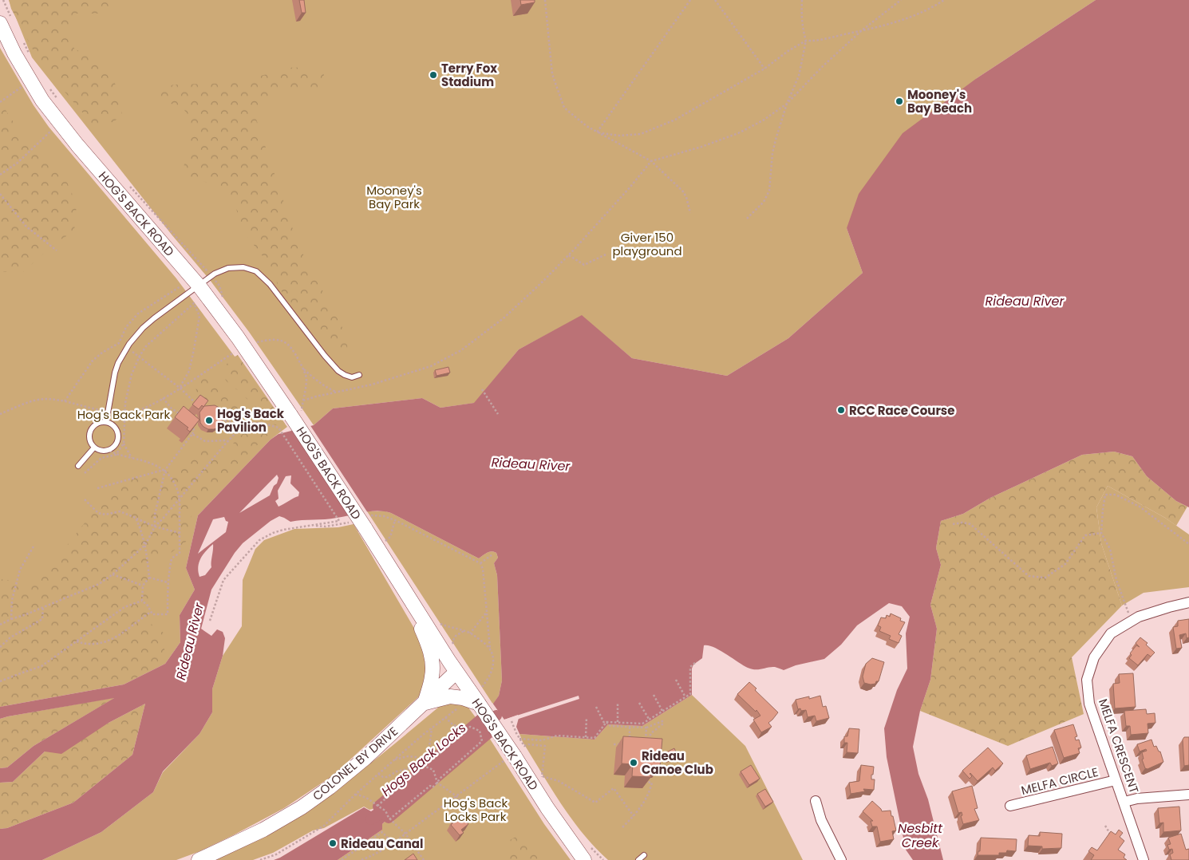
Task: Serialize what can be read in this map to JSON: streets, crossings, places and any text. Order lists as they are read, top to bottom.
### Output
{
  "streets": {
    "main road": ["HOG'S BACK ROAD", "COLONEL BY DRIVE"],
    "street": ["MELFA CRESCENT", "MELFA CIRCLE"]
  },
  "crossings": [
    ["HOG'S BACK ROAD", "COLONEL BY DRIVE"],
    ["MELFA CRESCENT", "MELFA CIRCLE"]
  ],
  "water": ["Rideau River", "Hogs Back Locks", "Nesbitt Creek"],
  "parks": [
    "Mooney's Bay Park",
    "Giver 150 playground",
    "Hog's Back Park",
    "Hog's Back Locks Park"
  ],
  "places": [
    "Terry Fox Stadium",
    "Mooney's Bay Beach",
    "RCC Race Course",
    "Hog's Back Pavilion",
    "Rideau Canoe Club",
    "Rideau Canal"
  ]
}
